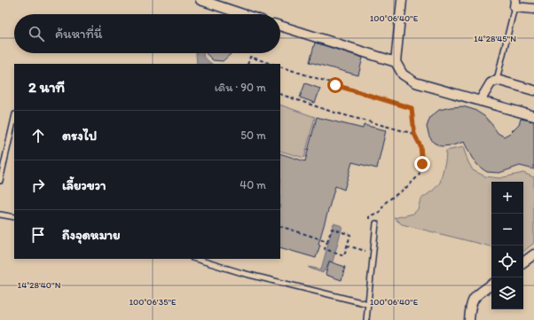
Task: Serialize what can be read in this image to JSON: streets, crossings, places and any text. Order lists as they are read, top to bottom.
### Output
{
  "page": {
    "search": "ค้นหาที่นี่",
    "heading": ["2 นาที", "เดิน · 90 m"],
    "list": [
      ["ตรงไป", "50 m"],
      ["เลี้ยวขวา", "40 m"],
      "ถึงจุดหมาย"
    ],
    "map_buttons": ["+", "−"]
  },
  "coordinates": [
    "100°06'40\"E",
    "14°28'45\"N",
    "14°28'40\"N",
    "100°06'35\"E"
  ]
}
